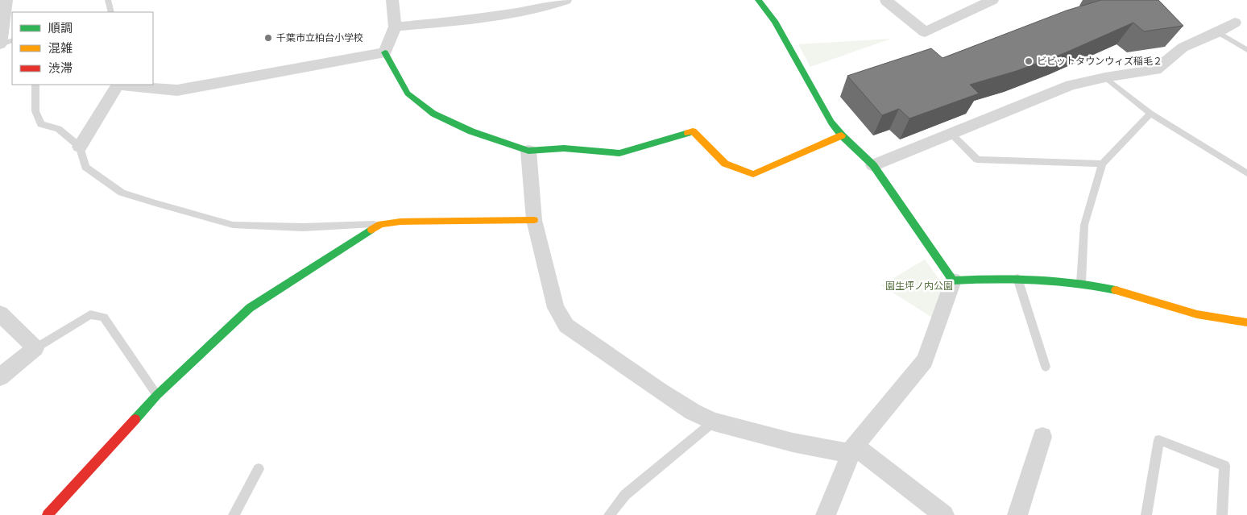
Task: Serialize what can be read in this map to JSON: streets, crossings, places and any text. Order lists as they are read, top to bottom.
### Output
{
  "parks": ["園生坪ノ内公園"],
  "places": ["千葉市立柏台小学校", "ビビットタウンウィズ稲毛２"],
  "legend": ["順調", "混雑", "渋滞"]
}
